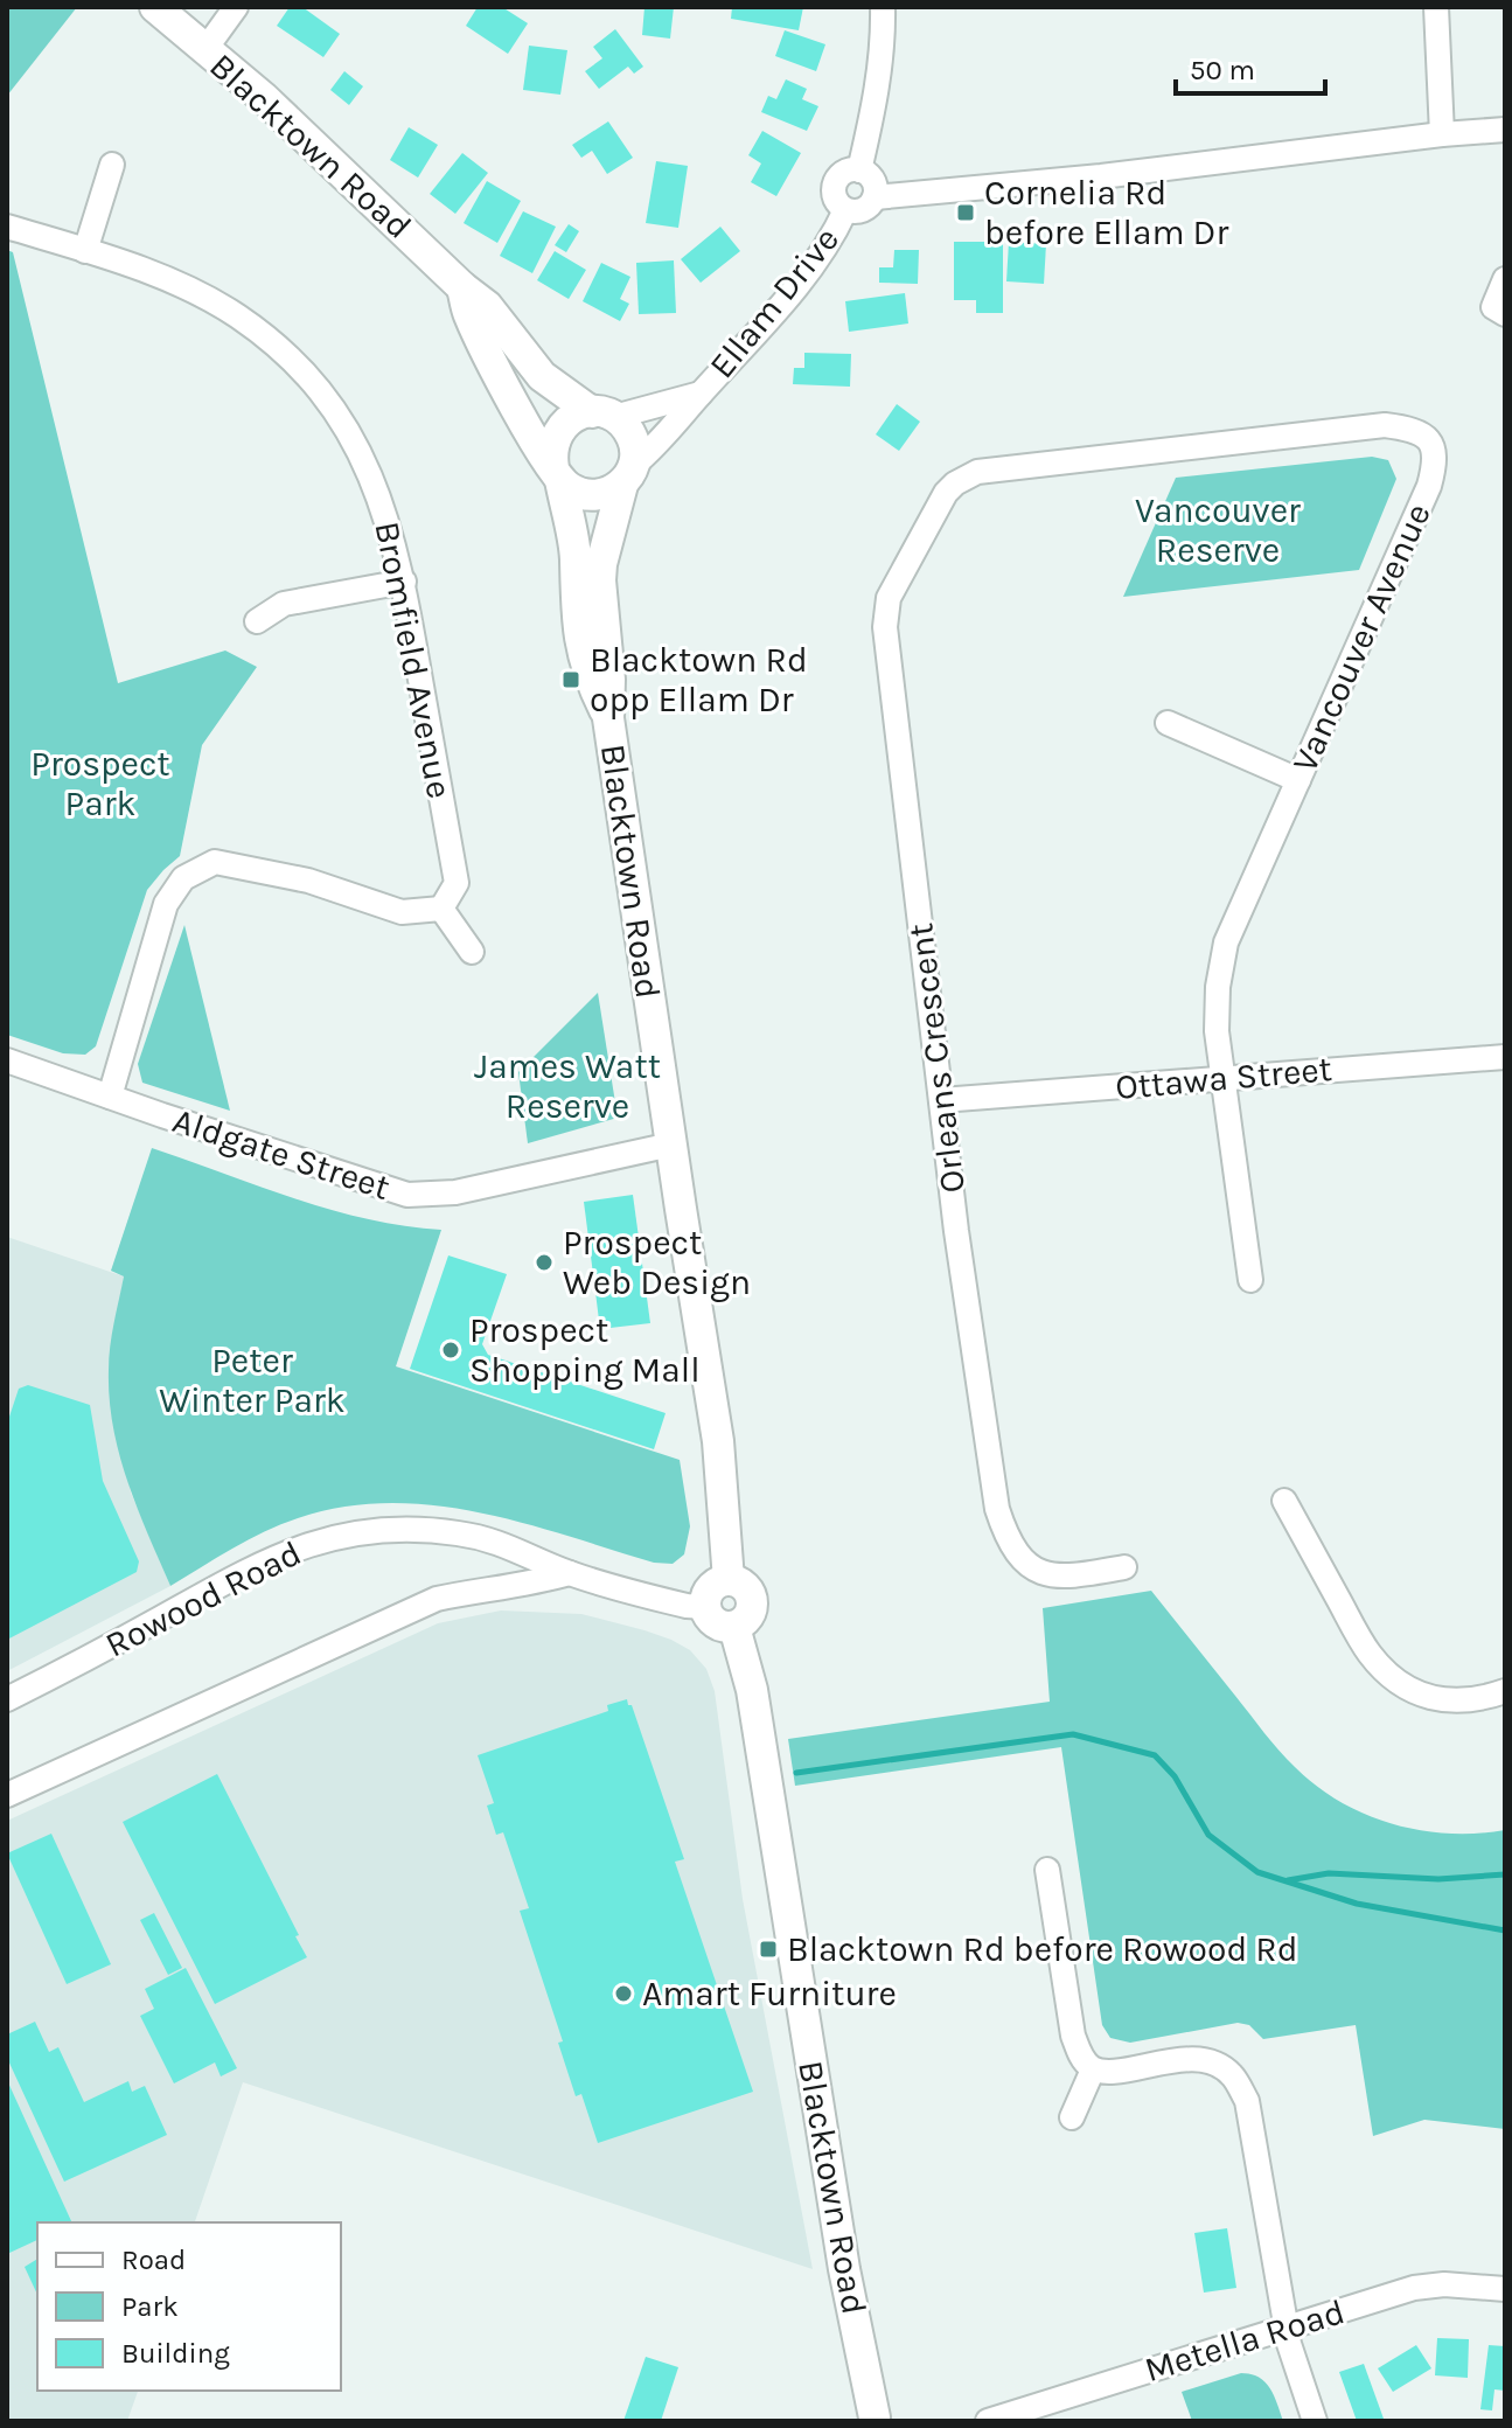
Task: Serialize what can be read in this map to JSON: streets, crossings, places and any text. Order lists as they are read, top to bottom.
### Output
{
  "streets": {
    "main road": ["Blacktown Road"],
    "street": [
      "Ellam Drive",
      "Vancouver Avenue",
      "Bromfield Avenue",
      "Orleans Crescent",
      "Ottawa Street",
      "Aldgate Street",
      "Rowood Road",
      "Metella Road"
    ]
  },
  "crossings": [
    ["Blacktown Road", "Ellam Drive"],
    ["Blacktown Road", "Aldgate Street"],
    ["Blacktown Road", "Rowood Road"],
    ["Vancouver Avenue", "Orleans Crescent"],
    ["Vancouver Avenue", "Ottawa Street"],
    ["Orleans Crescent", "Ottawa Street"]
  ],
  "parks": [
    "Vancouver Reserve",
    "Prospect Park",
    "James Watt Reserve",
    "Peter Winter Park"
  ],
  "places": {
    "transit": ["Cornelia Rd before Ellam Dr", "Blacktown Rd opp Ellam Dr", "Blacktown Rd before Rowood Rd"],
    "other": ["Prospect Web Design", "Prospect Shopping Mall", "Amart Furniture"]
  },
  "legend": ["Road", "Park", "Building"],
  "scale_bar": "50 m"
}
